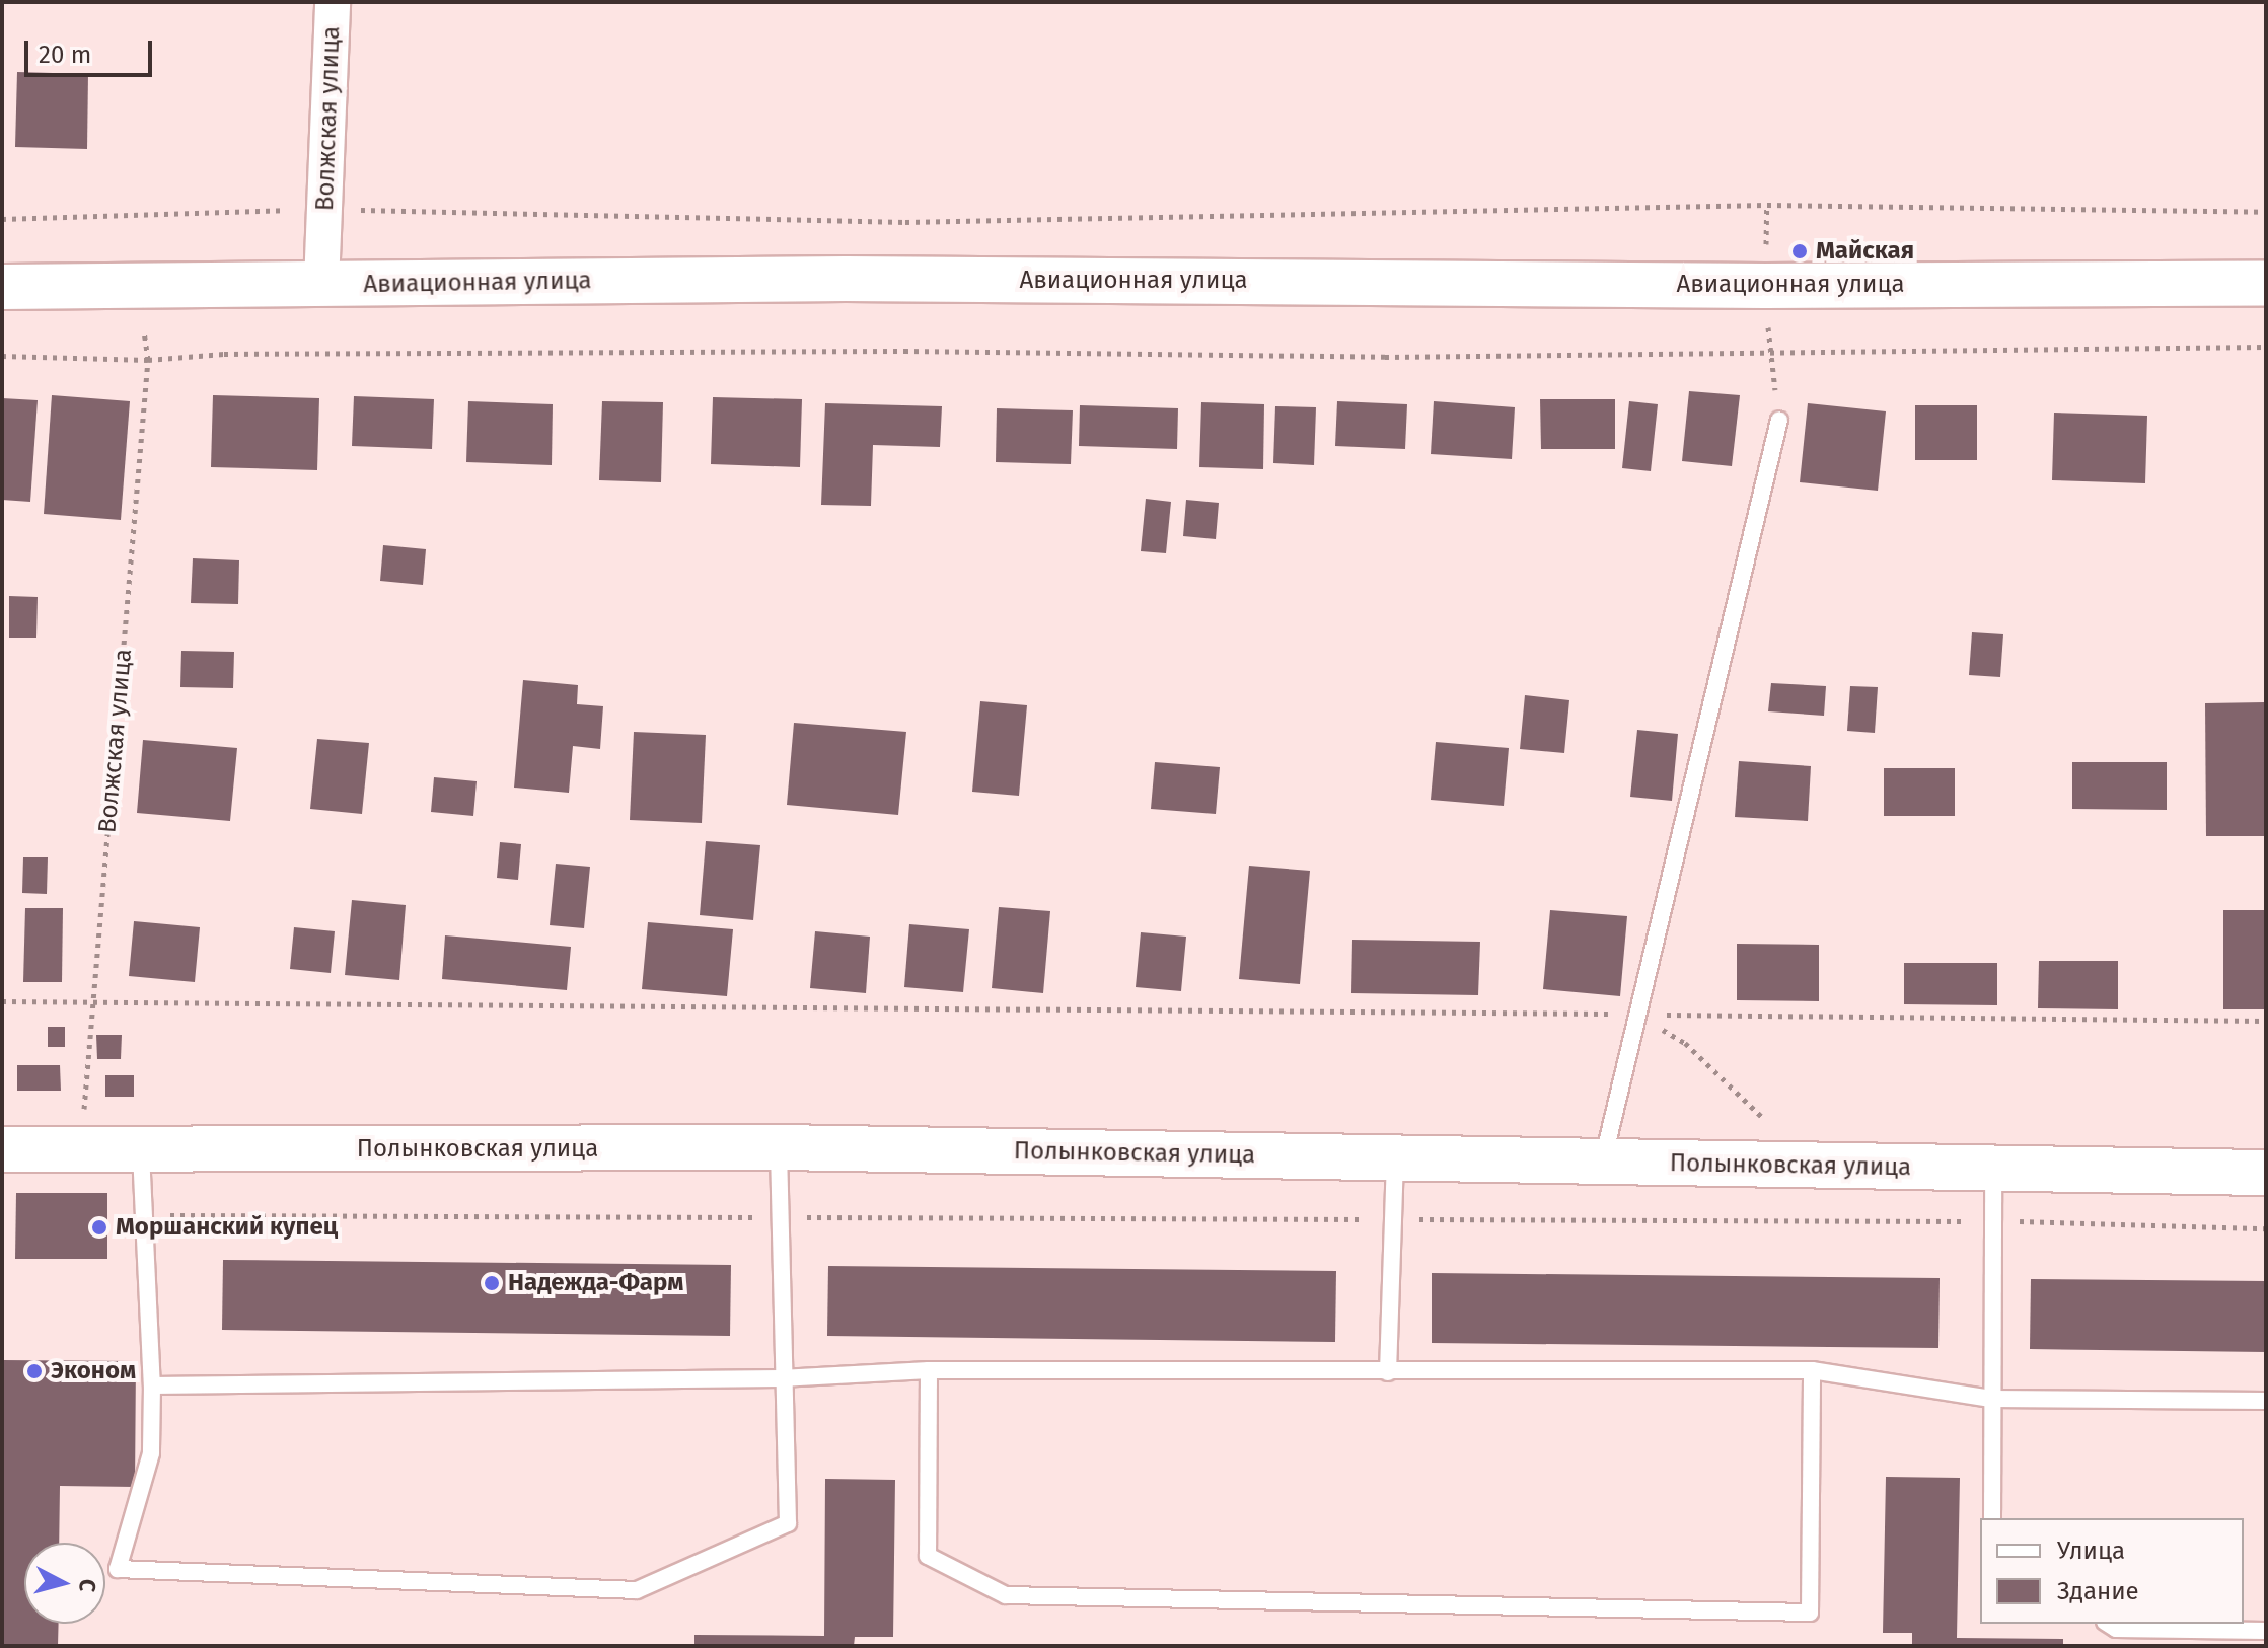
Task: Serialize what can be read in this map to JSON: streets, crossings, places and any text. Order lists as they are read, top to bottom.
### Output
{
  "streets": {
    "street": ["Волжская улица", "Авиационная улица", "Полынковская улица"]
  },
  "crossings": [
    ["Волжская улица", "Авиационная улица"],
    ["Волжская улица", "Полынковская улица"]
  ],
  "places": [
    "Майская",
    "Моршанский купец",
    "Надежда-Фарм",
    "Эконом"
  ],
  "legend": ["Улица", "Здание"],
  "scale_bar": "20 m",
  "north": "right"
}
